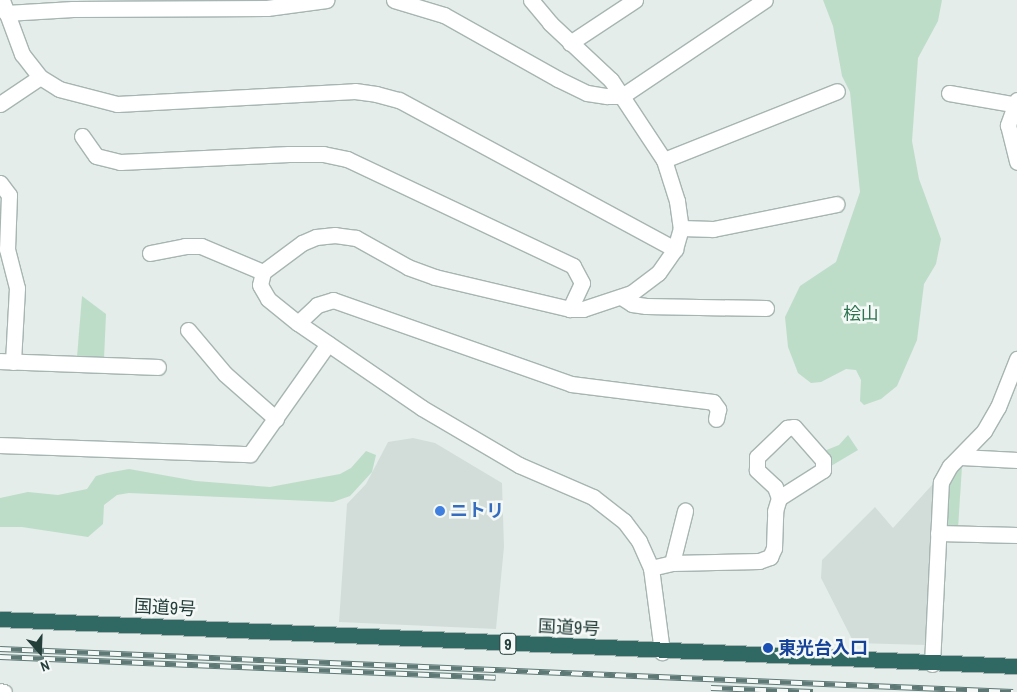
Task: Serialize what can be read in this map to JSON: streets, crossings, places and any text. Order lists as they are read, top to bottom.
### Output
{
  "streets": {
    "highway": ["国道9号", "9"]
  },
  "parks": ["桧山"],
  "places": ["ニトリ", "東光台入口"],
  "north": "bottom"
}
